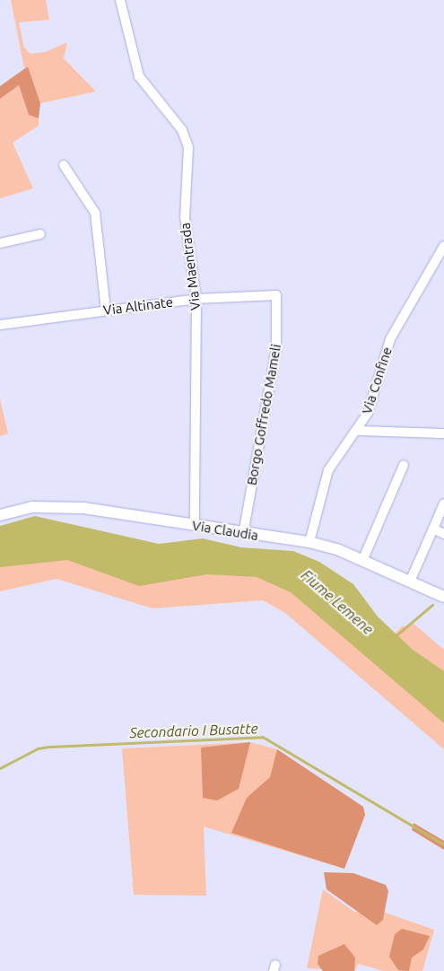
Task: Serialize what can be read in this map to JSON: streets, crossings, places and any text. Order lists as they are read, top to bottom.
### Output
{
  "streets": {
    "street": [
      "Via Maentrada",
      "Via Altinate",
      "Via Confine",
      "Borgo Goffredo Mameli",
      "Via Claudia"
    ]
  },
  "crossings": [
    ["Via Maentrada", "Via Altinate"],
    ["Via Maentrada", "Via Claudia"],
    ["Via Altinate", "Borgo Goffredo Mameli"],
    ["Via Confine", "Via Claudia"],
    ["Borgo Goffredo Mameli", "Via Claudia"]
  ],
  "water": ["Fiume Lemene", "Secondario I Busatte"]
}
